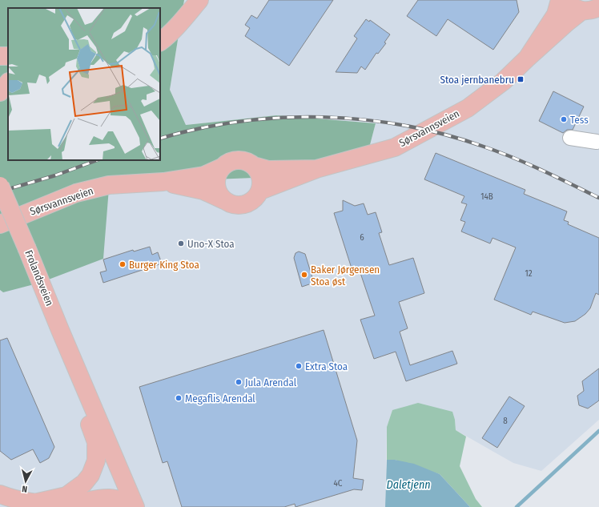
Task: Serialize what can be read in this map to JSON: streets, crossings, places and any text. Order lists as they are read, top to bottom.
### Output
{
  "streets": {
    "main road": ["Sørsvannsveien", "Frolandsveien"]
  },
  "water": ["Daletjenn"],
  "places": {
    "transit": ["Stoa jernbanebru"],
    "other": [
      "Tess",
      "Uno-X Stoa",
      "Burger King Stoa",
      "Baker Jørgensen Stoa øst",
      "Extra Stoa",
      "Jula Arendal",
      "Megaflis Arendal"
    ]
  },
  "house_numbers": [
    "14B",
    "6",
    "12",
    "8",
    "4C"
  ],
  "north": "bottom"
}
